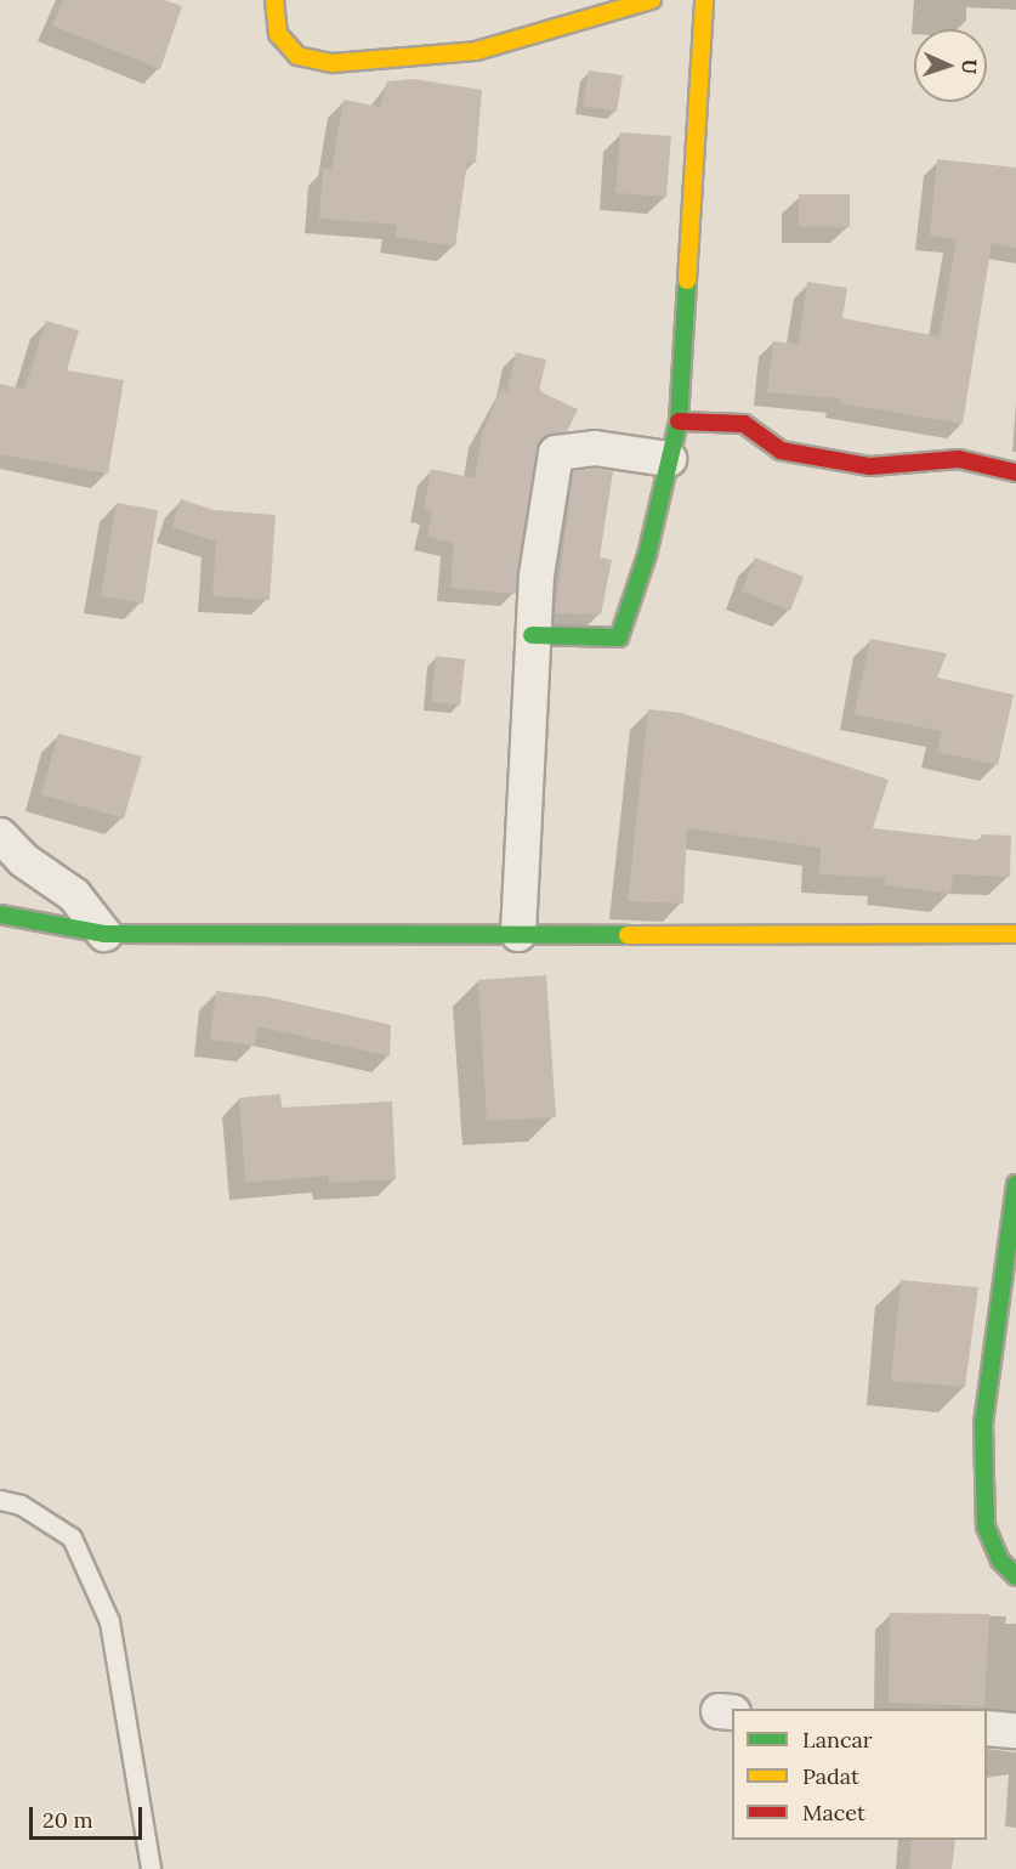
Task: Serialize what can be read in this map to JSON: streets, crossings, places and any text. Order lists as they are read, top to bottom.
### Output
{
  "legend": ["Lancar", "Padat", "Macet"],
  "scale_bar": "20 m",
  "north": "right"
}
